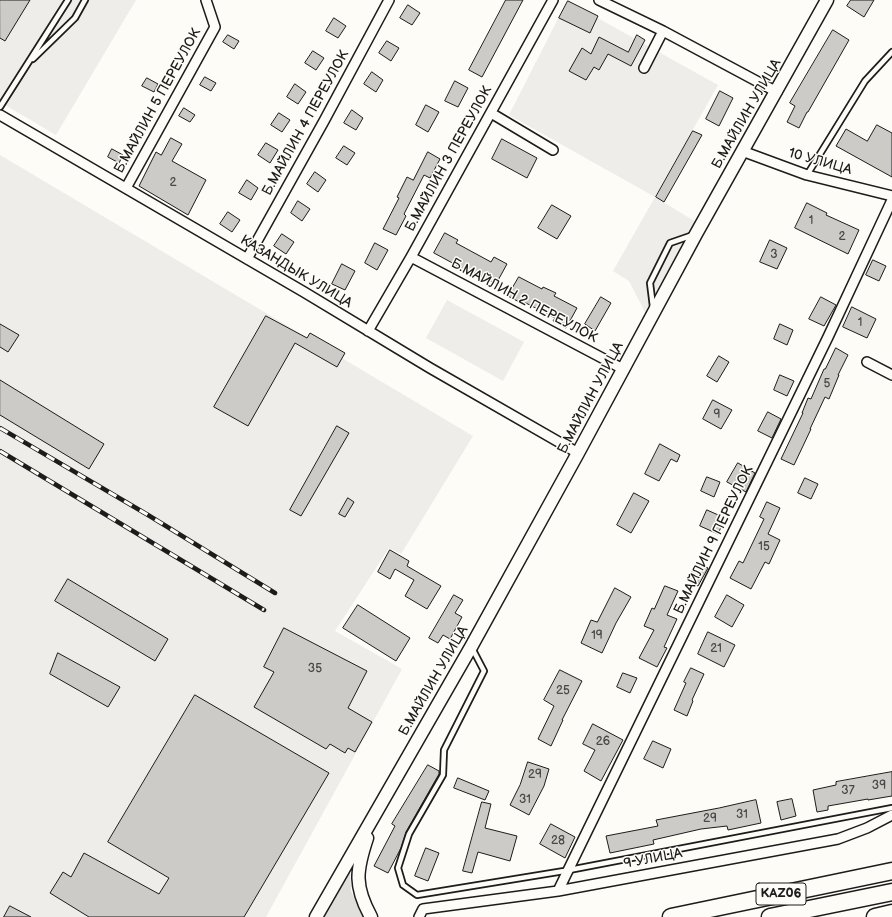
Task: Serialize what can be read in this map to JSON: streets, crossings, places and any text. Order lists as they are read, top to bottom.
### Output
{
  "streets": {
    "highway": ["KАZ06"],
    "street": [
      "Б.МАЙЛИН 5 ПЕРЕУЛОК",
      "Б.МАЙЛИН УЛИЦА",
      "Б.МАЙЛИН 4 ПЕРЕУЛОК",
      "Б.МАЙЛИН 3 ПЕРЕУЛОК",
      "10 УЛИЦА",
      "КАЗАНДЫК УЛИЦА",
      "Б.МАЙЛИН 2 ПЕРЕУЛОК",
      "Б.МАЙЛИН 9 ПЕРЕУЛОК",
      "9 УЛИЦА"
    ]
  },
  "crossings": [
    ["Б.МАЙЛИН 5 ПЕРЕУЛОК", "КАЗАНДЫК УЛИЦА"],
    ["Б.МАЙЛИН УЛИЦА", "10 УЛИЦА"],
    ["Б.МАЙЛИН УЛИЦА", "КАЗАНДЫК УЛИЦА"],
    ["Б.МАЙЛИН УЛИЦА", "Б.МАЙЛИН 2 ПЕРЕУЛОК"],
    ["Б.МАЙЛИН 4 ПЕРЕУЛОК", "КАЗАНДЫК УЛИЦА"],
    ["Б.МАЙЛИН 3 ПЕРЕУЛОК", "КАЗАНДЫК УЛИЦА"],
    ["Б.МАЙЛИН 3 ПЕРЕУЛОК", "Б.МАЙЛИН 2 ПЕРЕУЛОК"],
    ["Б.МАЙЛИН 9 ПЕРЕУЛОК", "9 УЛИЦА"]
  ],
  "house_numbers": [
    "2",
    "1",
    "2",
    "3",
    "1",
    "5",
    "9",
    "15",
    "19",
    "21",
    "35",
    "25",
    "26",
    "29",
    "39",
    "37",
    "31",
    "31",
    "29",
    "28"
  ]
}
